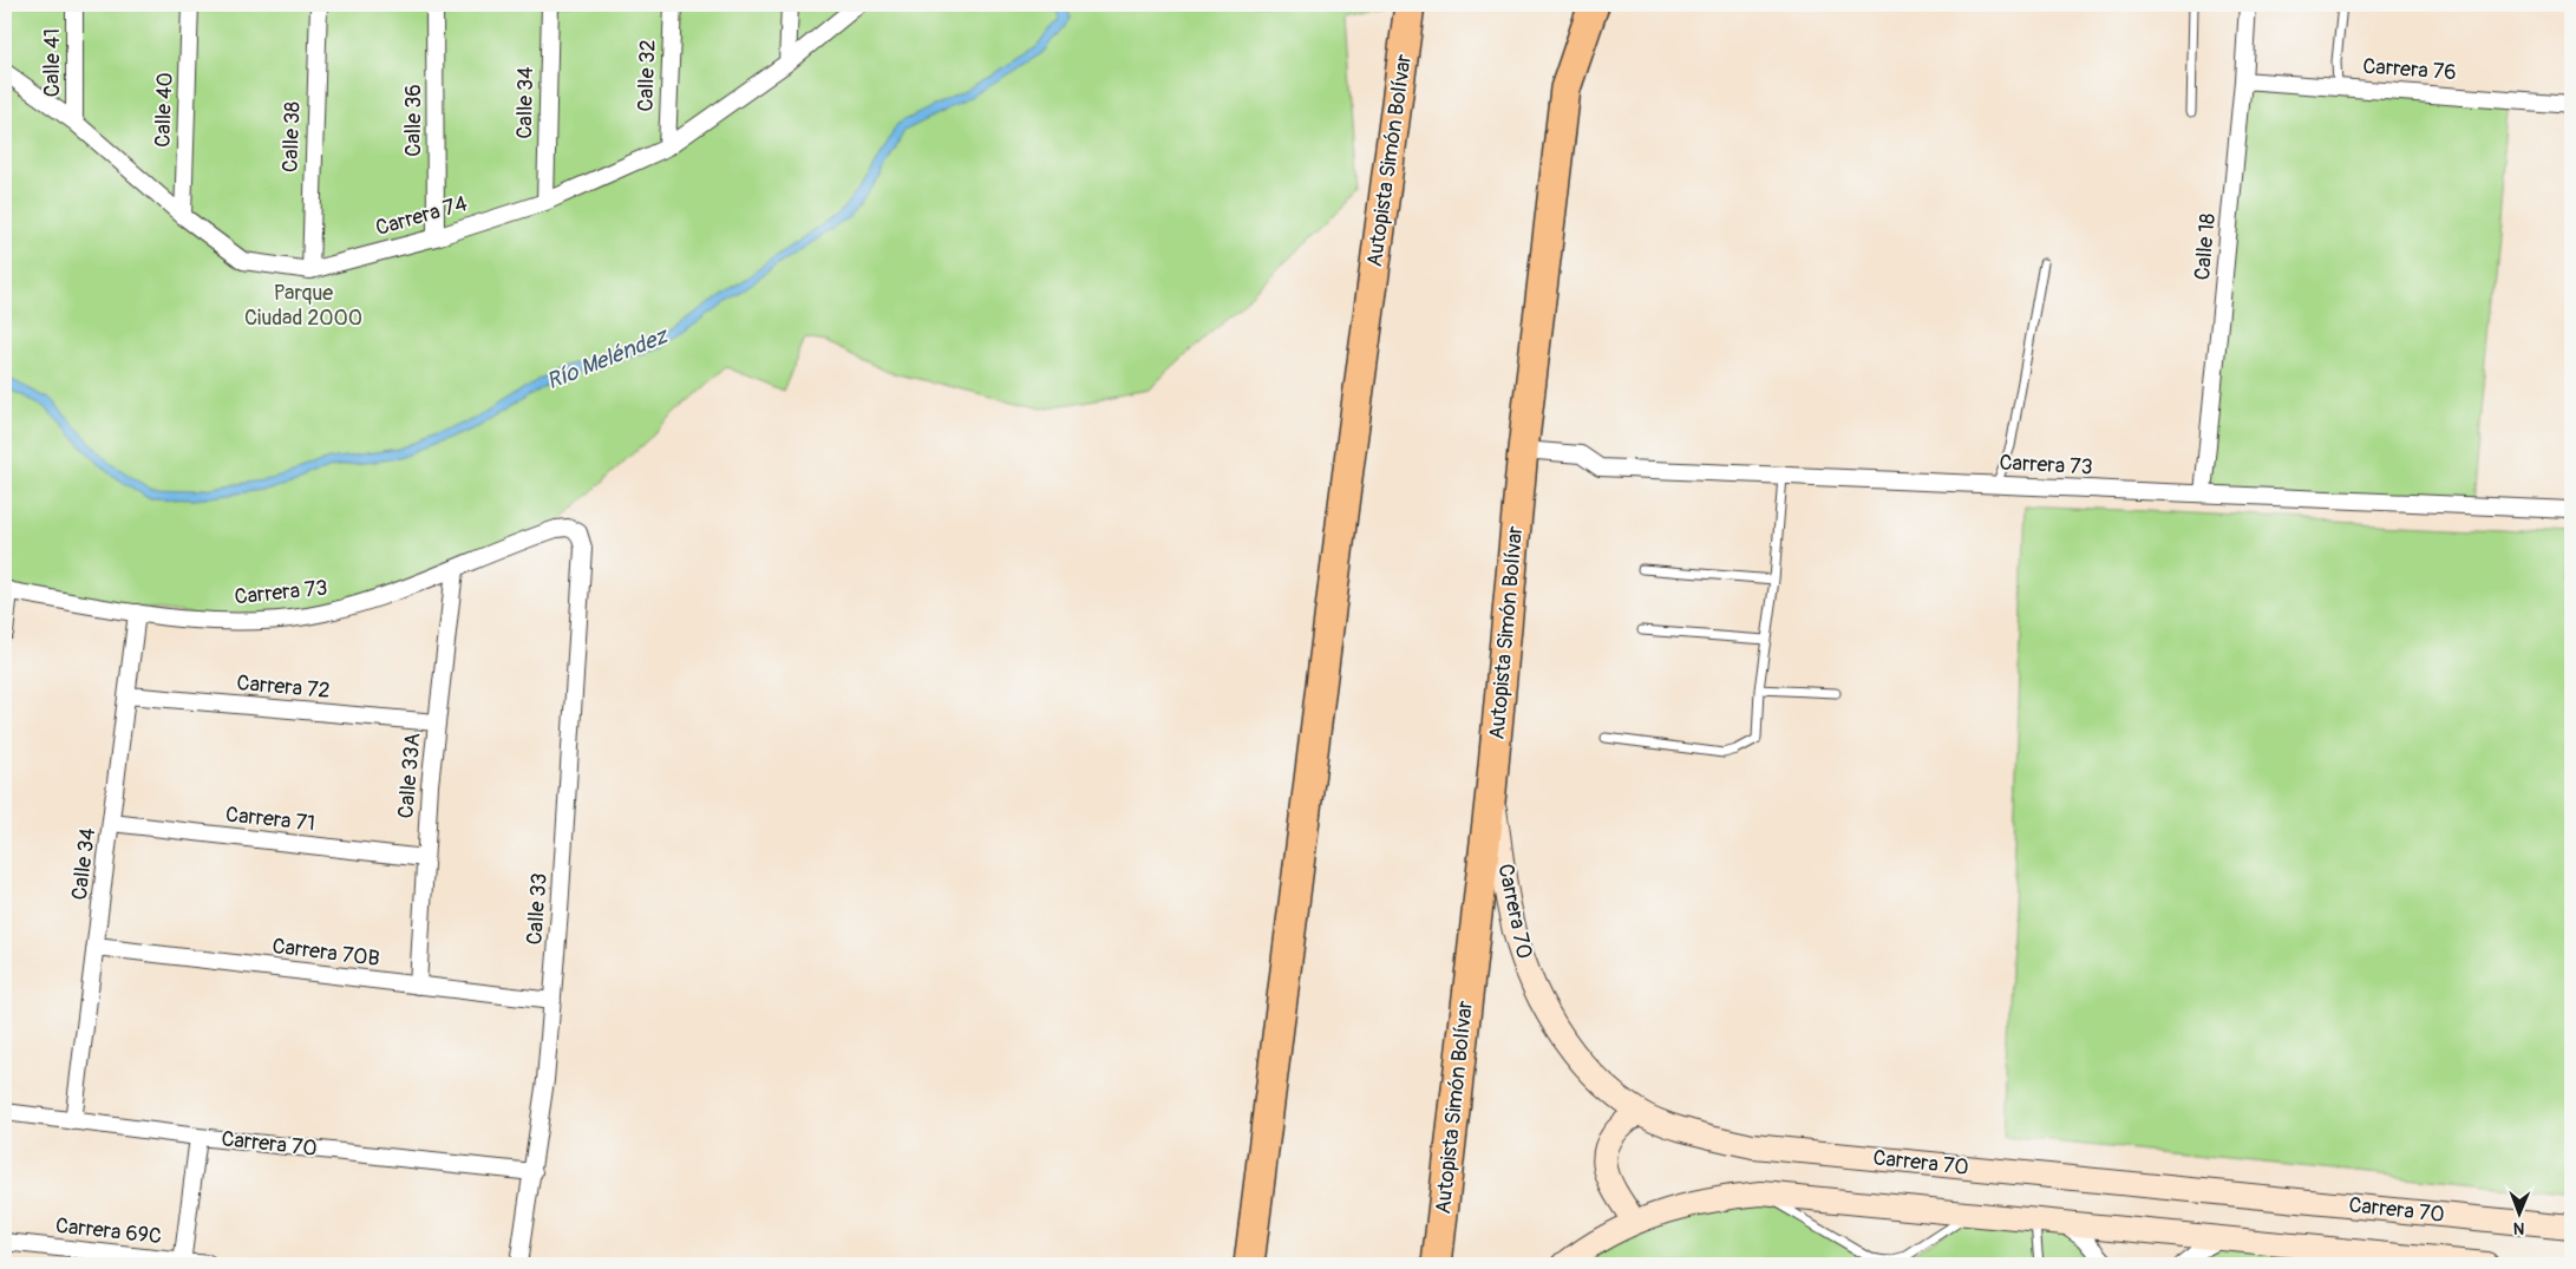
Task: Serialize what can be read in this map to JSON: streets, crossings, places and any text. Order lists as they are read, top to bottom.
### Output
{
  "streets": {
    "highway": ["Autopista Simón Bolívar"],
    "street": [
      "Calle 41",
      "Carrera 76",
      "Calle 32",
      "Calle 34",
      "Calle 40",
      "Calle 36",
      "Calle 38",
      "Carrera 74",
      "Calle 18",
      "Carrera 73",
      "Carrera 72",
      "Calle 33A",
      "Carrera 71",
      "Calle 33",
      "Carrera 70",
      "Carrera 70B",
      "Carrera 69C"
    ]
  },
  "crossings": [
    ["Calle 41", "Carrera 74"],
    ["Carrera 76", "Calle 18"],
    ["Calle 32", "Carrera 74"],
    ["Calle 34", "Carrera 74"],
    ["Calle 34", "Carrera 73"],
    ["Calle 34", "Carrera 72"],
    ["Calle 34", "Carrera 71"],
    ["Calle 34", "Carrera 70"],
    ["Calle 34", "Carrera 70B"],
    ["Calle 40", "Carrera 74"],
    ["Calle 36", "Carrera 74"],
    ["Calle 38", "Carrera 74"],
    ["Autopista Simón Bolívar", "Carrera 73"],
    ["Autopista Simón Bolívar", "Carrera 70"],
    ["Calle 18", "Carrera 73"],
    ["Carrera 73", "Calle 33A"],
    ["Carrera 73", "Calle 33"],
    ["Carrera 72", "Calle 33A"],
    ["Calle 33A", "Carrera 71"],
    ["Calle 33A", "Carrera 70B"],
    ["Calle 33", "Carrera 70"],
    ["Calle 33", "Carrera 70B"]
  ],
  "water": ["Río Meléndez"],
  "parks": ["Parque Ciudad 2000"],
  "north": "bottom"
}
